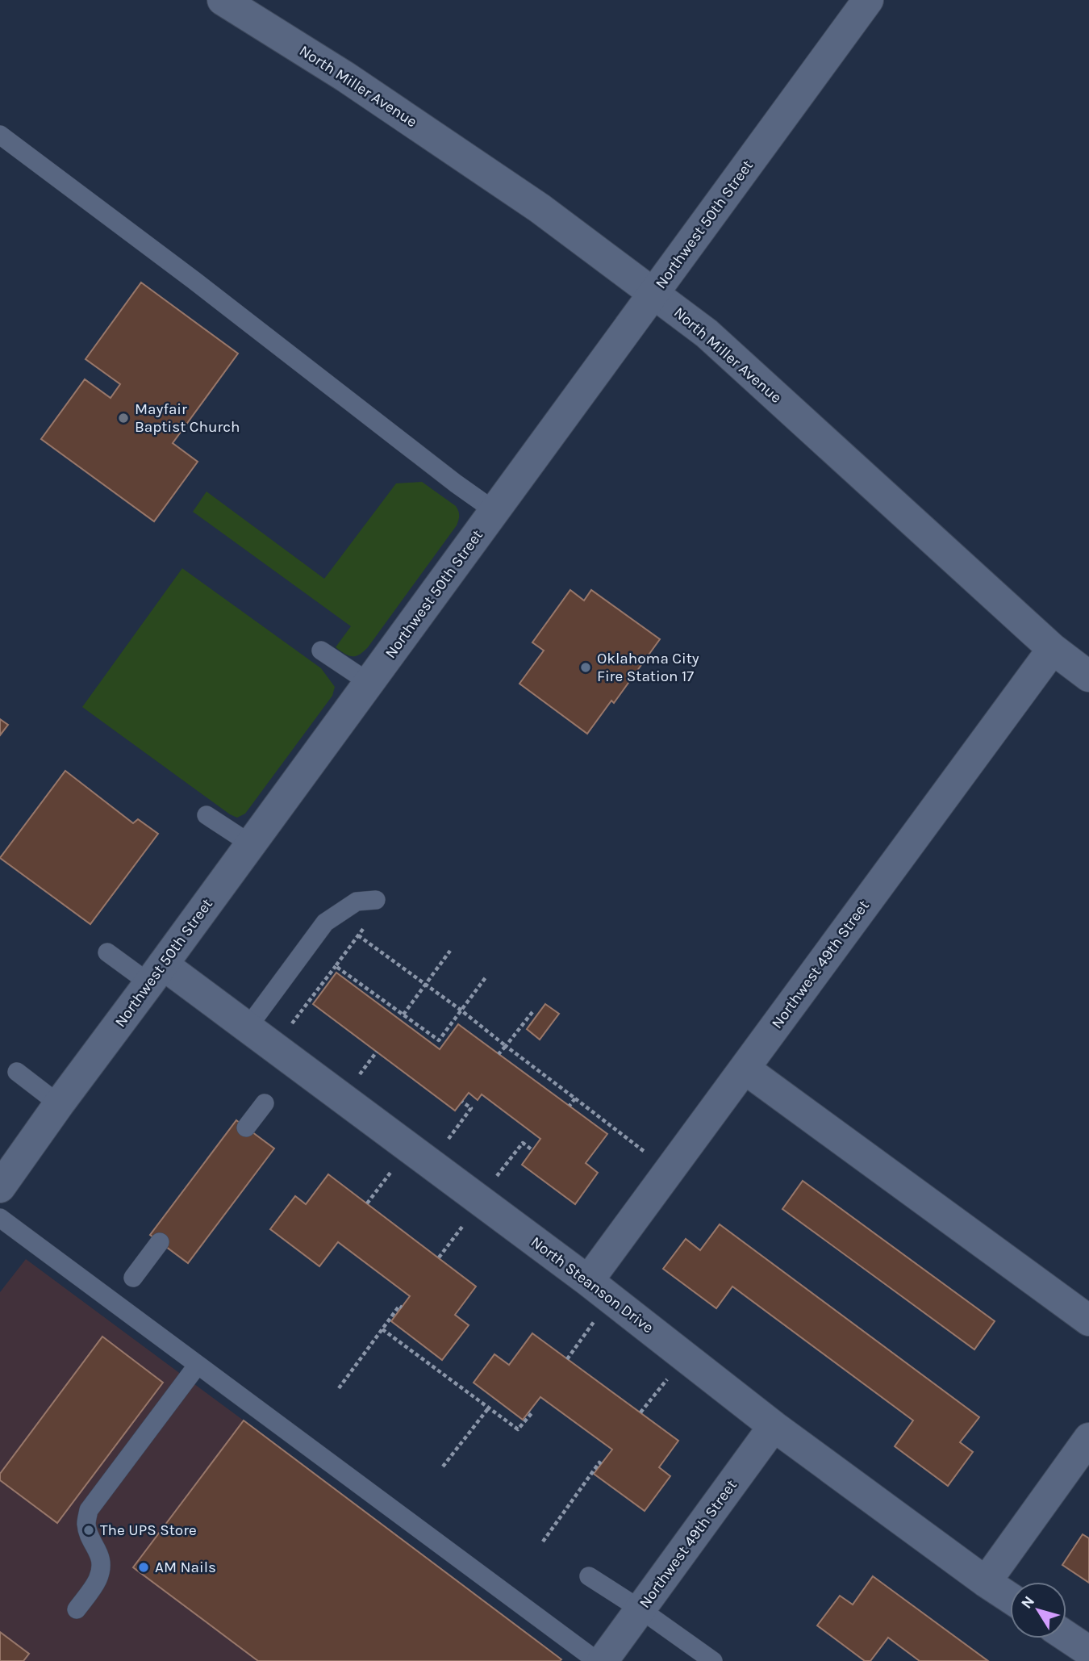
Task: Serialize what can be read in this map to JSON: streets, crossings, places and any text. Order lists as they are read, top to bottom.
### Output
{
  "streets": {
    "street": [
      "North Miller Avenue",
      "Northwest 50th Street",
      "Northwest 49th Street",
      "North Steanson Drive"
    ]
  },
  "crossings": [
    ["North Miller Avenue", "Northwest 50th Street"],
    ["North Miller Avenue", "Northwest 49th Street"],
    ["Northwest 50th Street", "North Steanson Drive"],
    ["Northwest 49th Street", "North Steanson Drive"]
  ],
  "places": [
    "Mayfair Baptist Church",
    "Oklahoma City Fire Station 17",
    "The UPS Store",
    "AM Nails"
  ],
  "north": "top left"
}
